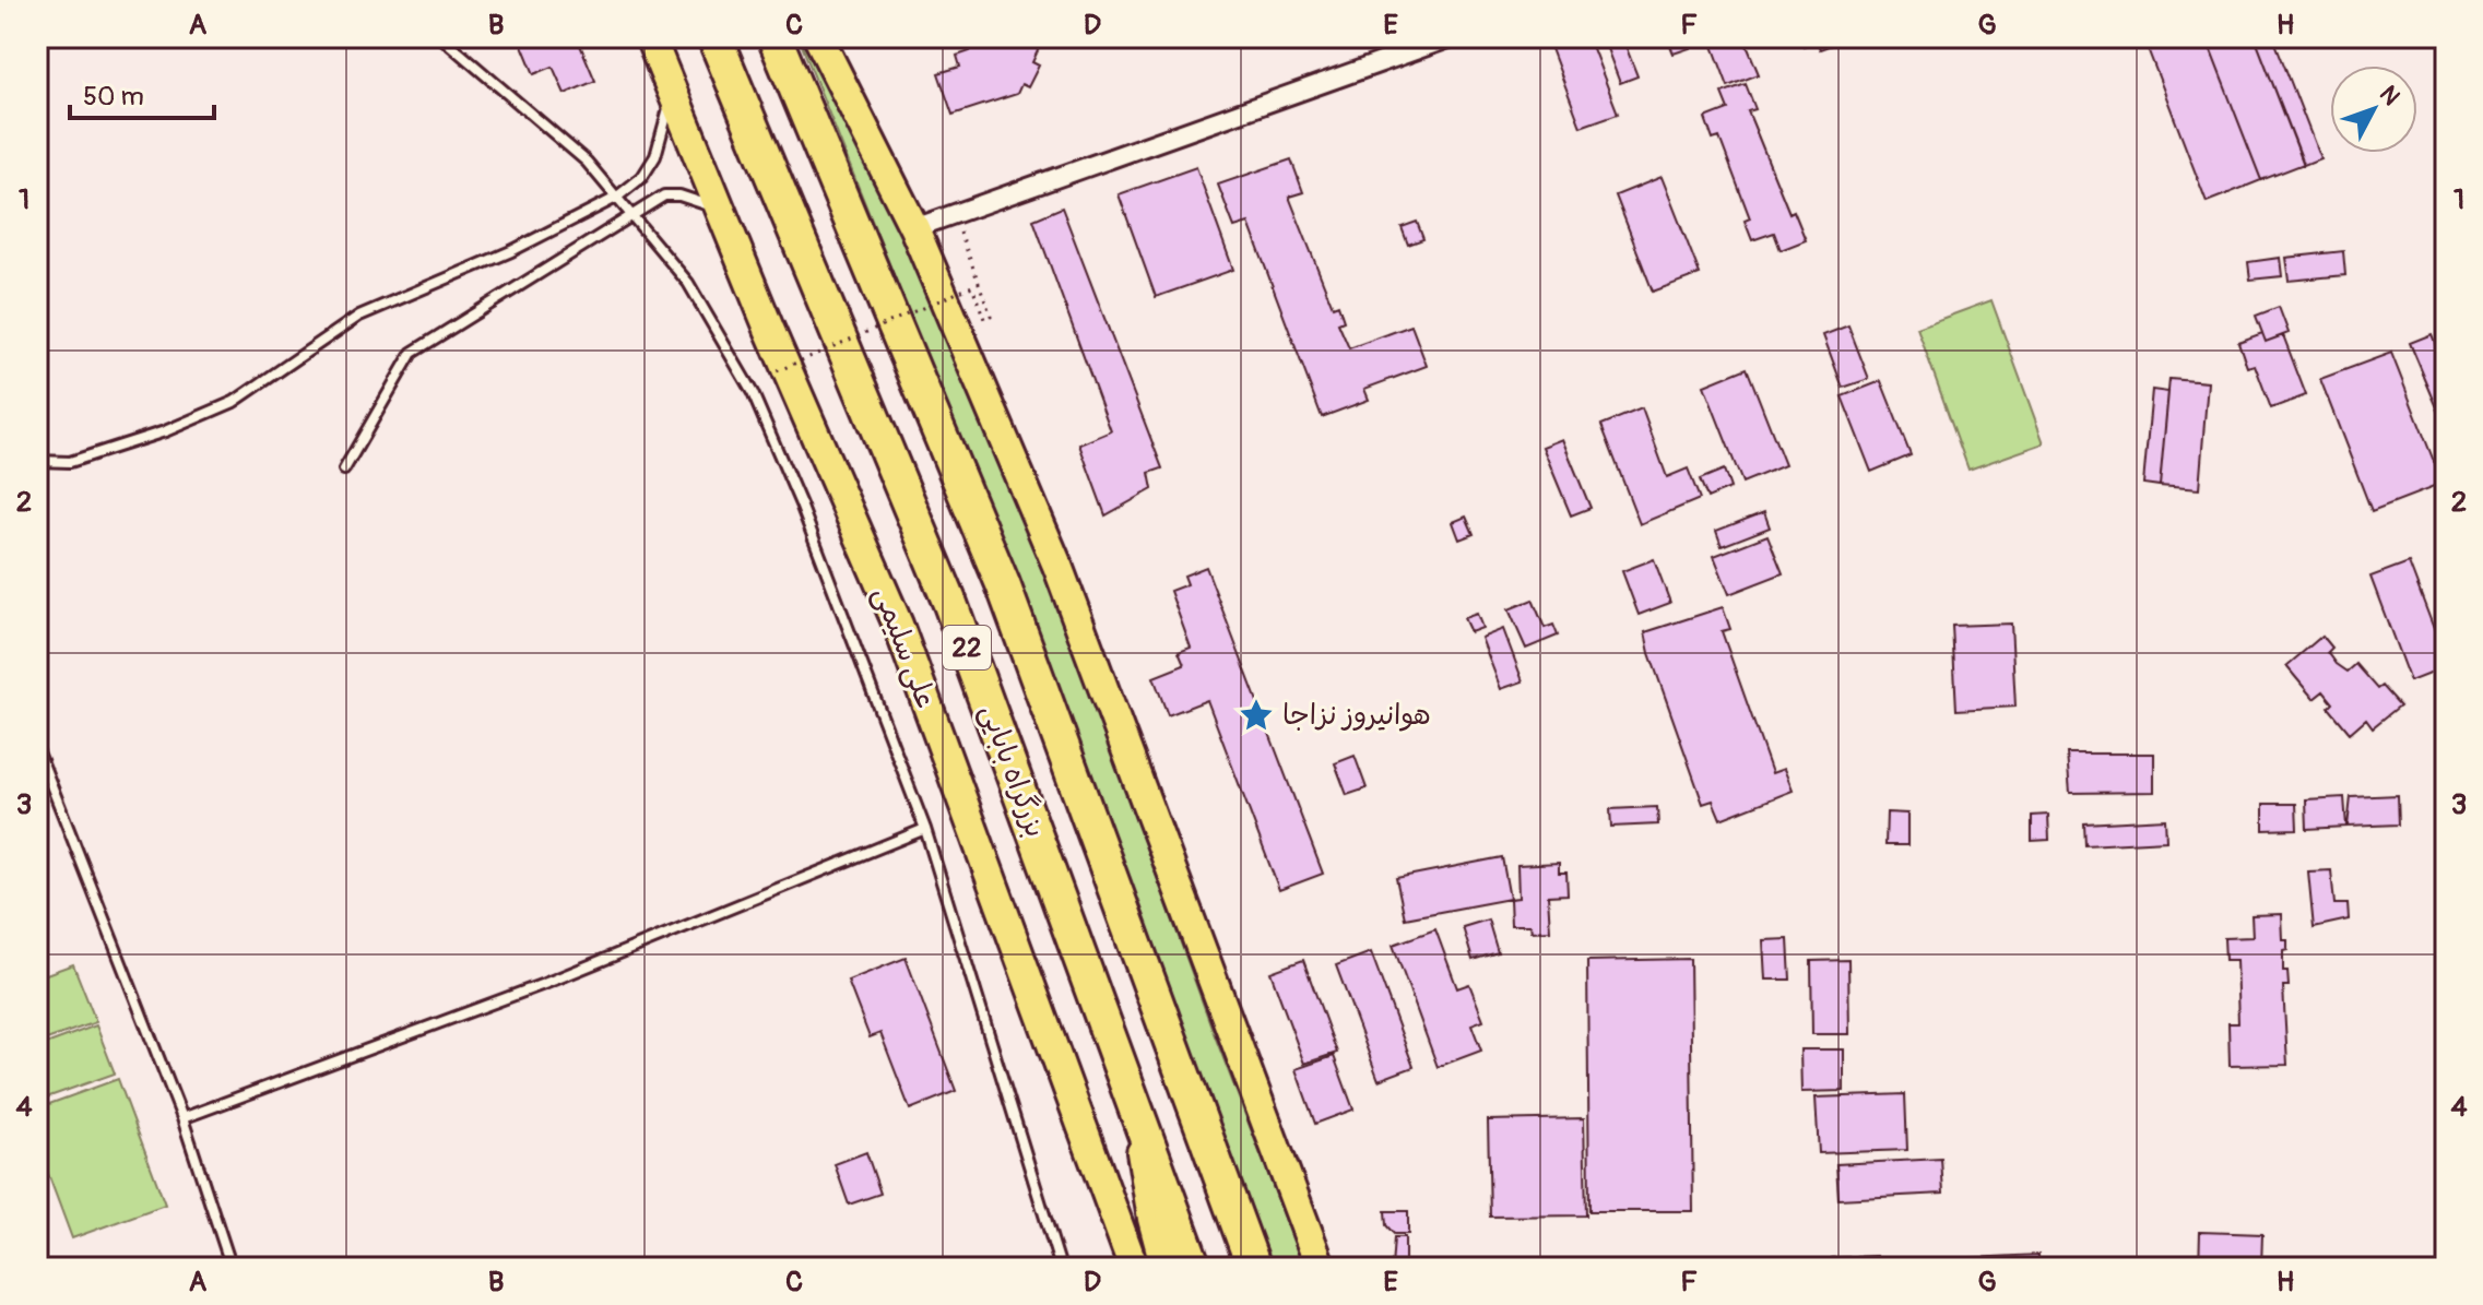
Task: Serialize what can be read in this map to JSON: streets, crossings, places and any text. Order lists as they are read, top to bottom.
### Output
{
  "streets": {
    "highway": ["22", "بزرگراه بابایی"],
    "main road": ["علی سلیمی"]
  },
  "places": {
    "place": ["هوانیروز نزاجا"]
  },
  "scale_bar": "50 m",
  "north": "top right",
  "grid": {
    "columns": [
      "A",
      "B",
      "C",
      "D",
      "E",
      "F",
      "G",
      "H"
    ],
    "rows": [
      "1",
      "2",
      "3",
      "4"
    ]
  }
}
